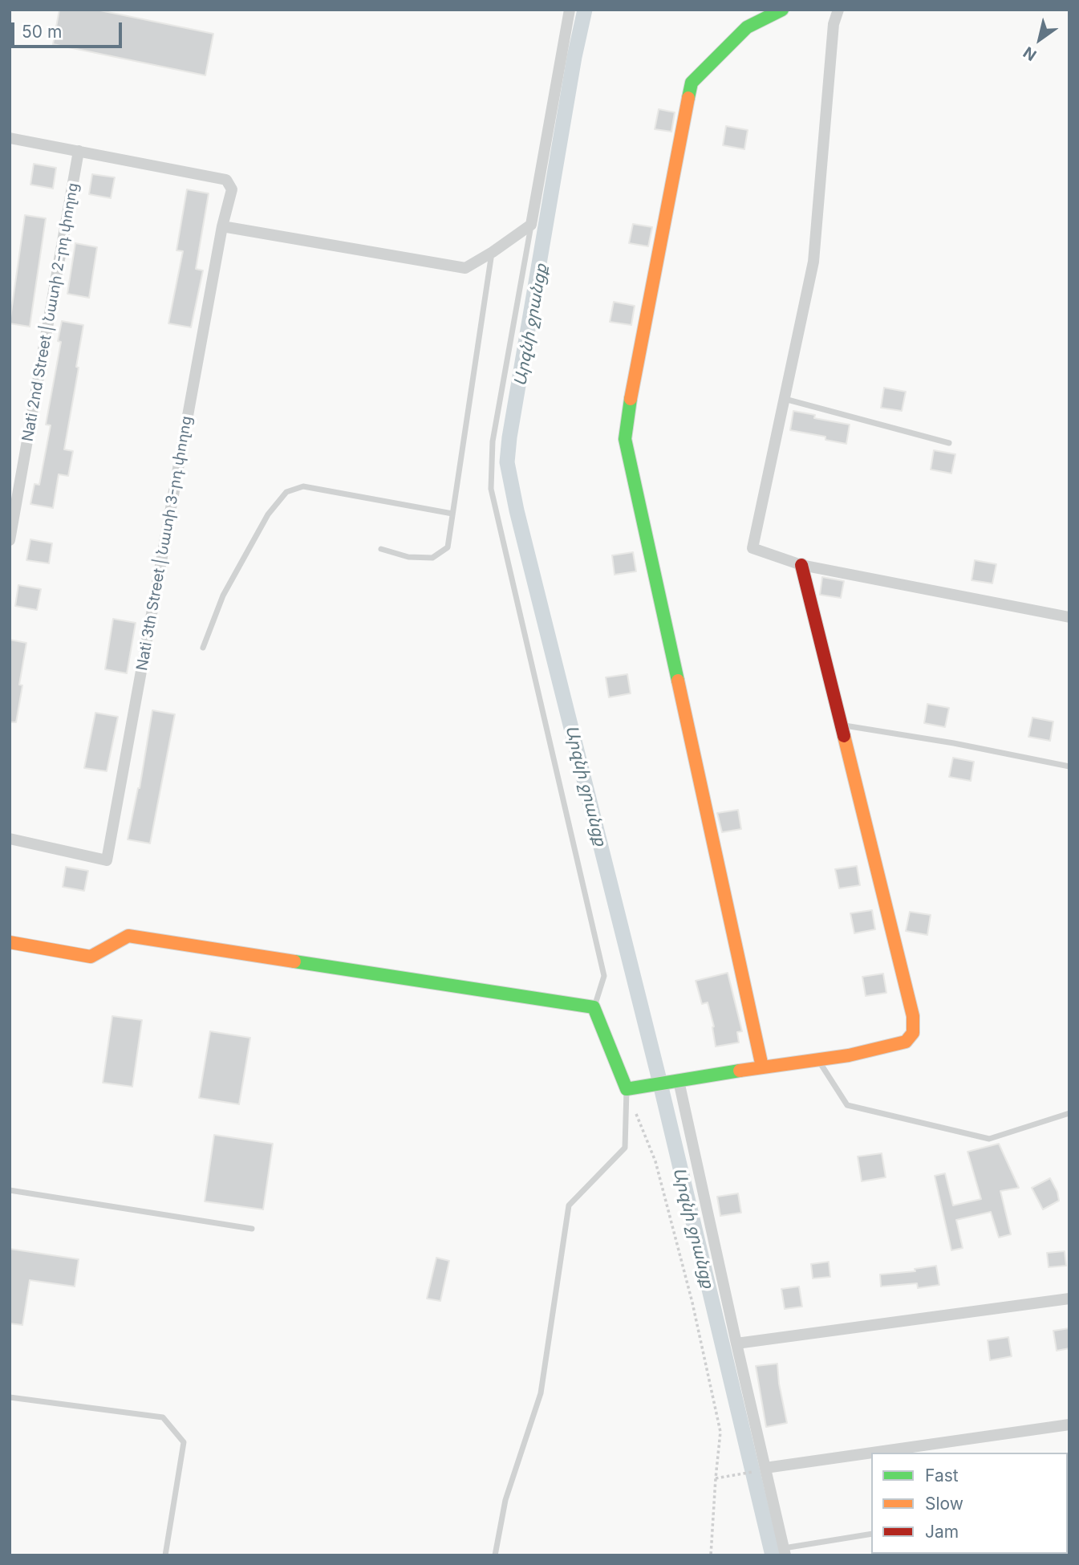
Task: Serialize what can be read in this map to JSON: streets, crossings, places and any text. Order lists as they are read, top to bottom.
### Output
{
  "streets": {
    "street": ["Nati 2nd Street | Նատի 2-րդ փողոց", "Nati 3th Street | Նատի 3-րդ փողոց"]
  },
  "crossings": [
    ["Nati 2nd Street | Նատի 2-րդ փողոց", "Nati 3th Street | Նատի 3-րդ փողոց"]
  ],
  "water": ["Արզնի ջրանցք"],
  "legend": ["Fast", "Slow", "Jam"],
  "scale_bar": "50 m",
  "north": "bottom left"
}
